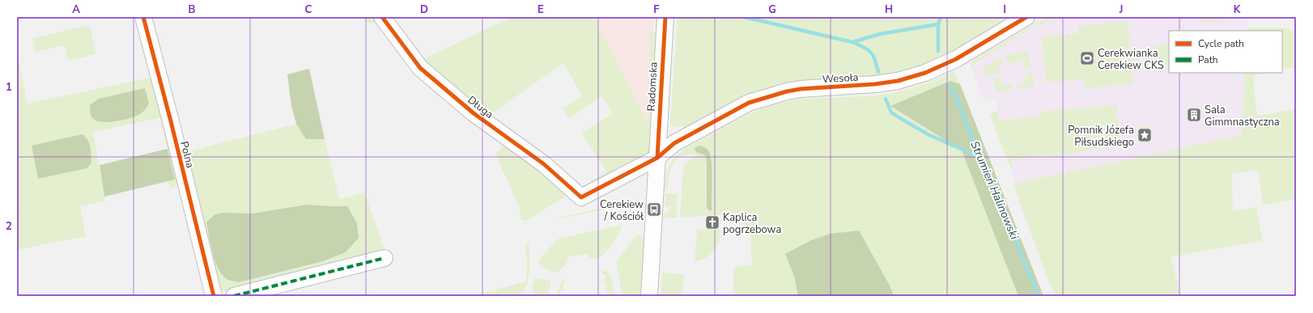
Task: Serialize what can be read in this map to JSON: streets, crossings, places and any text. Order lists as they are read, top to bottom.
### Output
{
  "streets": {
    "street": [
      "Wesoła",
      "Radomska",
      "Długa",
      "Polna"
    ]
  },
  "crossings": [
    ["Wesoła", "Radomska"],
    ["Wesoła", "Długa"]
  ],
  "water": ["Strumień Halinowski"],
  "places": {
    "sports": ["Cerekwianka Cerekiew CKS"],
    "building": ["Sala Gimmnastyczna"],
    "place": ["Pomnik Józefa Piłsudskiego"],
    "bus stop": ["Cerekiew / Kościół"],
    "church": ["Kaplica pogrzebowa"]
  },
  "legend": ["Cycle path", "Path"],
  "grid": {
    "columns": [
      "A",
      "B",
      "C",
      "D",
      "E",
      "F",
      "G",
      "H",
      "I",
      "J",
      "K"
    ],
    "rows": ["1", "2"]
  }
}
